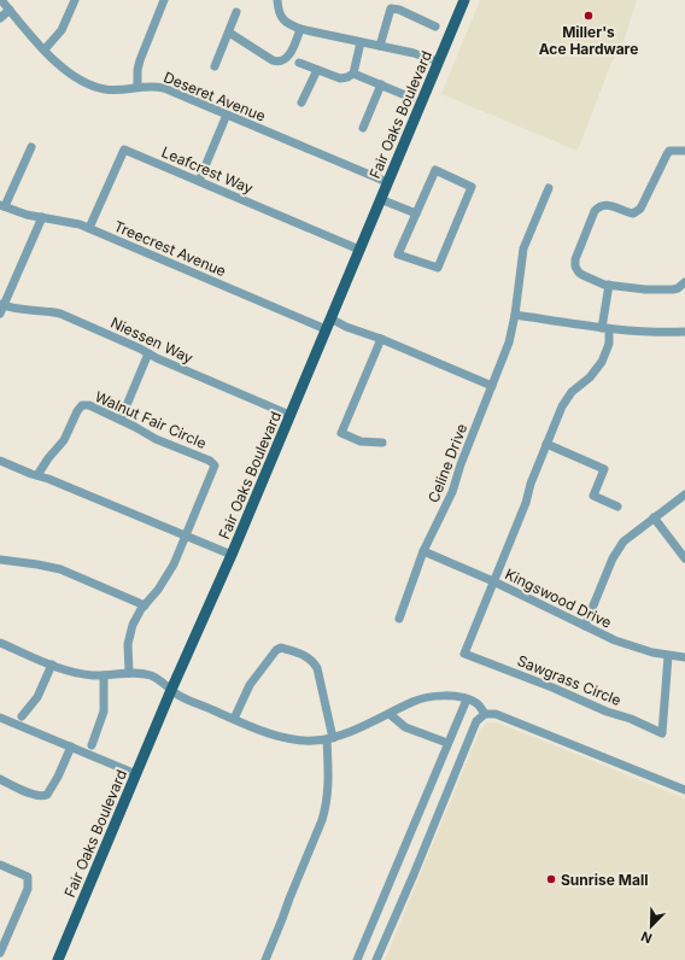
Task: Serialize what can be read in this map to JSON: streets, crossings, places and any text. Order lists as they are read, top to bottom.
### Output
{
  "streets": {
    "main road": ["Fair Oaks Boulevard"],
    "street": [
      "Deseret Avenue",
      "Leafcrest Way",
      "Treecrest Avenue",
      "Niessen Way",
      "Walnut Fair Circle",
      "Celine Drive",
      "Kingswood Drive",
      "Sawgrass Circle"
    ]
  },
  "crossings": [
    ["Deseret Avenue", "Fair Oaks Boulevard"],
    ["Fair Oaks Boulevard", "Leafcrest Way"],
    ["Fair Oaks Boulevard", "Treecrest Avenue"],
    ["Fair Oaks Boulevard", "Niessen Way"],
    ["Leafcrest Way", "Treecrest Avenue"],
    ["Celine Drive", "Kingswood Drive"],
    ["Kingswood Drive", "Sawgrass Circle"]
  ],
  "places": ["Miller's Ace Hardware", "Sunrise Mall"],
  "north": "bottom left"
}
